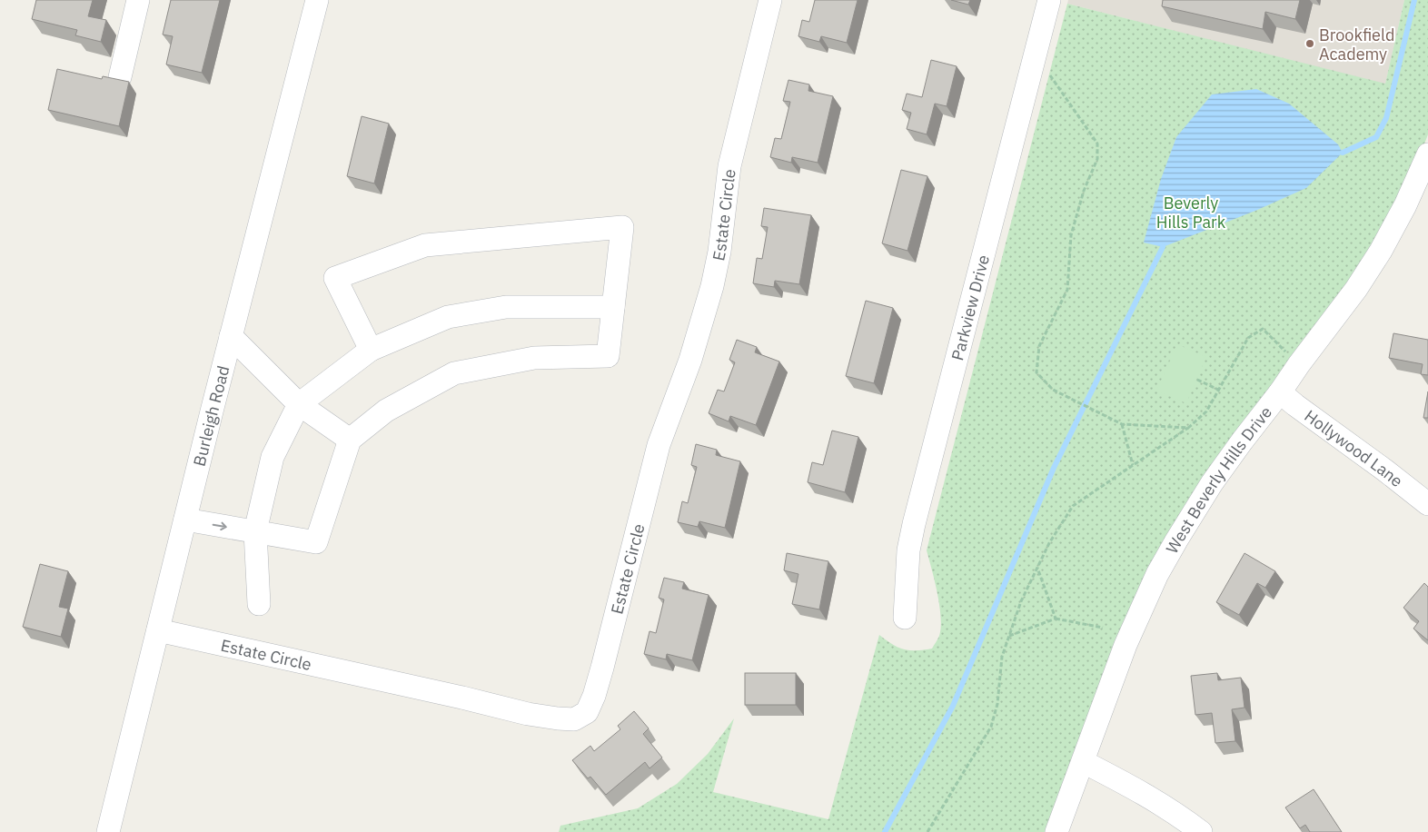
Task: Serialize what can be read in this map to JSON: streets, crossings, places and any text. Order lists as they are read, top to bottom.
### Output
{
  "streets": {
    "street": [
      "Estate Circle",
      "Parkview Drive",
      "Burleigh Road",
      "Hollywood Lane",
      "West Beverly Hills Drive"
    ]
  },
  "crossings": [
    ["Estate Circle", "Burleigh Road"],
    ["Hollywood Lane", "West Beverly Hills Drive"]
  ],
  "parks": ["Beverly Hills Park"],
  "places": ["Brookfield Academy"]
}
